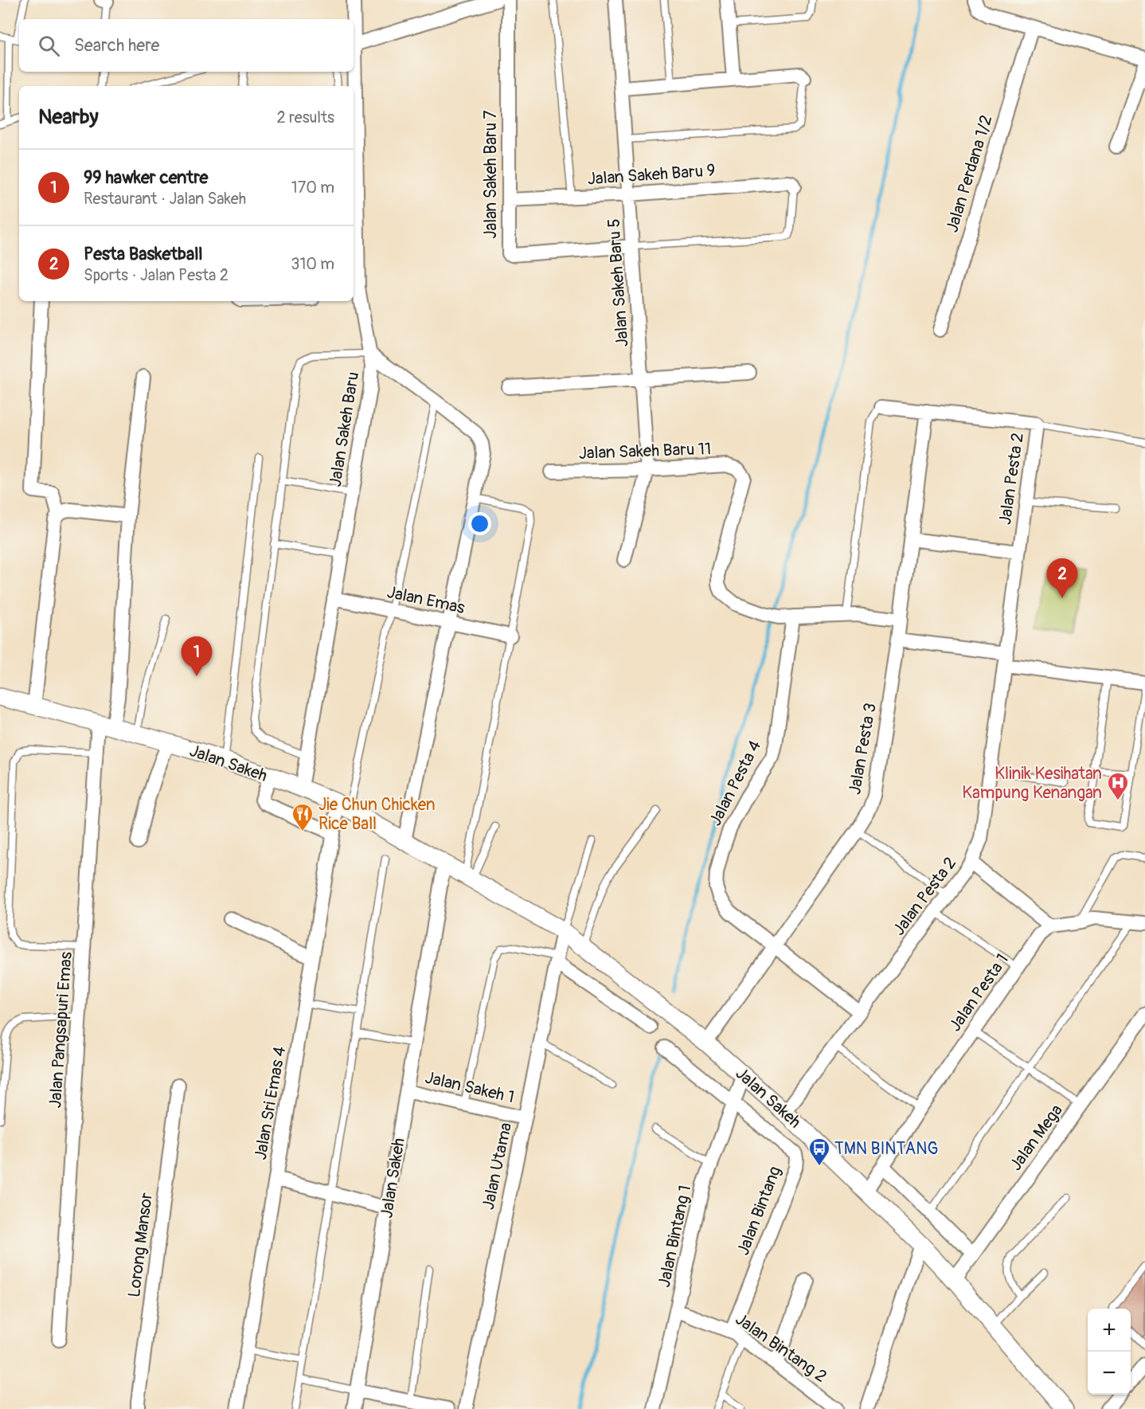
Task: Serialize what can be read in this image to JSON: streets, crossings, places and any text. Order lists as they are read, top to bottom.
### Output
{
  "streets": {
    "street": [
      "Jalan Perdana 1/2",
      "Jalan Sakeh Baru 7",
      "Jalan Sakeh Baru 9",
      "Jalan Sakeh Baru 5",
      "Jalan Sakeh Baru",
      "Jalan Sakeh Baru 11",
      "Jalan Pesta 2",
      "Jalan Emas",
      "Jalan Pesta 3",
      "Jalan Sakeh",
      "Jalan Pesta 4",
      "Jalan Pesta 1",
      "Jalan Pangsapuri Emas",
      "Jalan Sakeh 1",
      "Jalan Sri Emas 4",
      "Jalan Mega",
      "Jalan Utama",
      "Jalan Bintang",
      "Jalan Bintang 1",
      "Lorong Mansor",
      "Jalan Bintang 2"
    ]
  },
  "crossings": [
    ["Jalan Sakeh Baru 7", "Jalan Sakeh Baru 9"],
    ["Jalan Sakeh Baru 7", "Jalan Sakeh Baru 5"],
    ["Jalan Sakeh Baru 9", "Jalan Sakeh Baru 5"],
    ["Jalan Sakeh Baru 5", "Jalan Sakeh Baru 11"],
    ["Jalan Sakeh Baru", "Jalan Emas"],
    ["Jalan Sakeh Baru", "Jalan Sakeh"],
    ["Jalan Sakeh Baru 11", "Jalan Pesta 4"],
    ["Jalan Pesta 2", "Jalan Pesta 3"],
    ["Jalan Pesta 2", "Jalan Sakeh"],
    ["Jalan Pesta 2", "Jalan Pesta 4"],
    ["Jalan Pesta 3", "Jalan Sakeh"],
    ["Jalan Pesta 3", "Jalan Pesta 4"],
    ["Jalan Sakeh", "Jalan Pesta 1"],
    ["Jalan Sakeh", "Jalan Pangsapuri Emas"],
    ["Jalan Sakeh", "Jalan Sakeh 1"],
    ["Jalan Sakeh", "Jalan Sri Emas 4"],
    ["Jalan Sakeh", "Jalan Mega"],
    ["Jalan Sakeh", "Jalan Utama"],
    ["Jalan Sakeh", "Jalan Bintang 1"],
    ["Jalan Sakeh 1", "Jalan Utama"],
    ["Jalan Bintang", "Jalan Bintang 1"],
    ["Jalan Bintang", "Jalan Bintang 2"],
    ["Jalan Bintang 1", "Jalan Bintang 2"]
  ],
  "places": {
    "hospital": ["Klinik Kesihatan Kampung Kenangan"],
    "restaurant": ["Jie Chun Chicken Rice Ball"],
    "bus stop": ["TMN BINTANG"]
  },
  "page": {
    "search": "Search here",
    "heading": ["Nearby", "2 results"],
    "list": [
      {
        "mark": "1",
        "name": "99 hawker centre",
        "note": "Restaurant · Jalan Sakeh",
        "value": "170 m"
      },
      {
        "mark": "2",
        "name": "Pesta Basketball",
        "note": "Sports · Jalan Pesta 2",
        "value": "310 m"
      }
    ],
    "pins": ["2", "1"],
    "map_buttons": ["+", "−"]
  }
}
